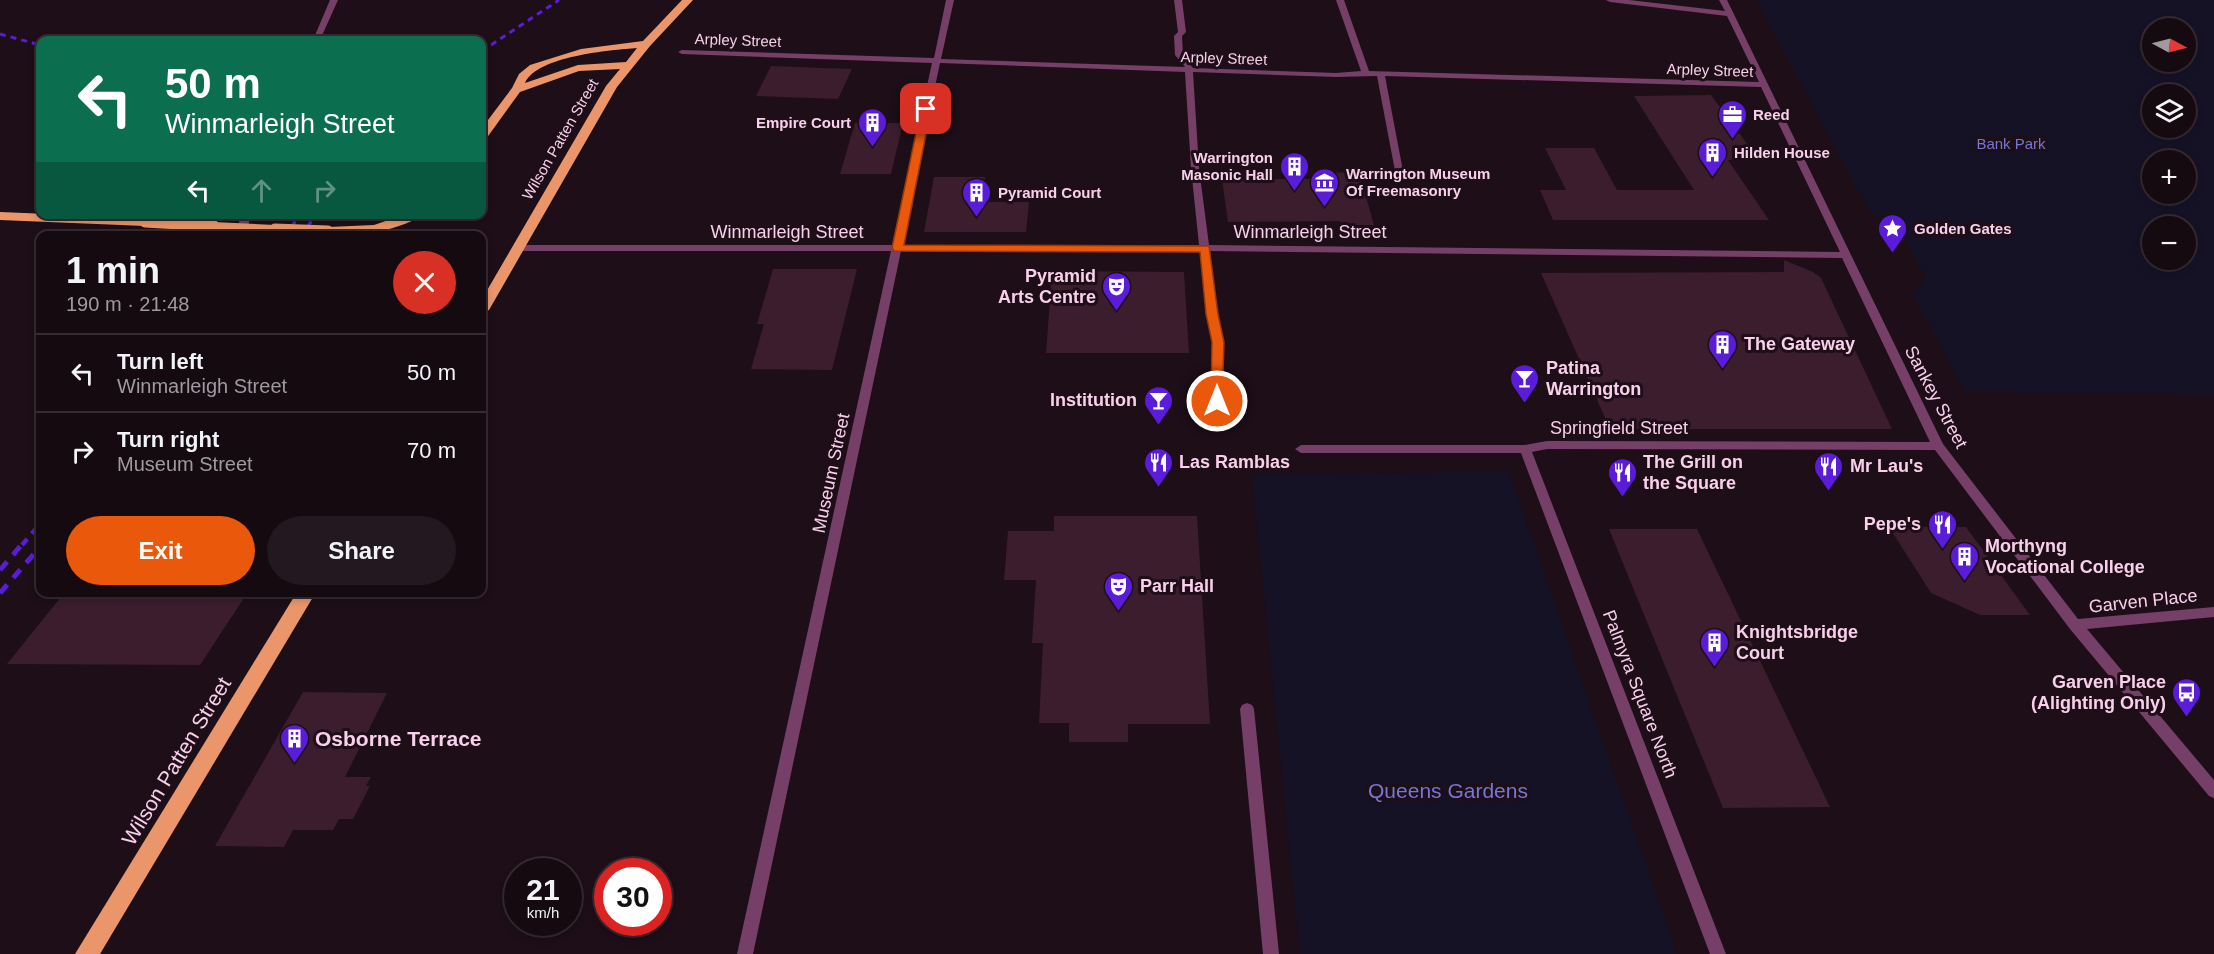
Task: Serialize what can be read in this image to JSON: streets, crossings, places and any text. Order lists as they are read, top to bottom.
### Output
{
  "streets": {
    "highway": ["Wilson Patten Street"],
    "street": [
      "Arpley Street",
      "Winmarleigh Street",
      "Sankey Street",
      "Springfield Street",
      "Museum Street",
      "Garven Place",
      "Palmyra Square North"
    ]
  },
  "crossings": [
    ["Arpley Street", "Sankey Street"],
    ["Arpley Street", "Museum Street"],
    ["Wilson Patten Street", "Winmarleigh Street"],
    ["Winmarleigh Street", "Sankey Street"],
    ["Winmarleigh Street", "Museum Street"],
    ["Sankey Street", "Springfield Street"],
    ["Sankey Street", "Garven Place"],
    ["Springfield Street", "Palmyra Square North"]
  ],
  "parks": ["Bank Park", "Queens Gardens"],
  "places": {
    "office": ["Reed"],
    "building": [
      "Empire Court",
      "Hilden House",
      "Warrington Masonic Hall",
      "Pyramid Court",
      "The Gateway",
      "Morthyng Vocational College",
      "Knightsbridge Court",
      "Osborne Terrace"
    ],
    "museum": ["Warrington Museum Of Freemasonry"],
    "place": ["Golden Gates"],
    "theatre": ["Pyramid Arts Centre", "Parr Hall"],
    "bar": ["Patina Warrington", "Institution"],
    "restaurant": [
      "Las Ramblas",
      "Mr Lau's",
      "The Grill on the Square",
      "Pepe's"
    ],
    "bus stop": ["Garven Place (Alighting Only)"]
  },
  "north": "right",
  "page": {
    "map_buttons": ["+", "−"],
    "turn": ["50 m", "Winmarleigh Street"],
    "heading": ["1 min", "190 m · 21:48"],
    "list": [
      {
        "name": "Turn left",
        "note": "Winmarleigh Street",
        "value": "50 m"
      },
      {
        "name": "Turn right",
        "note": "Museum Street",
        "value": "70 m"
      }
    ],
    "buttons": ["Exit", "Share"],
    "speed": "21 km/h",
    "limit": "30"
  }
}
